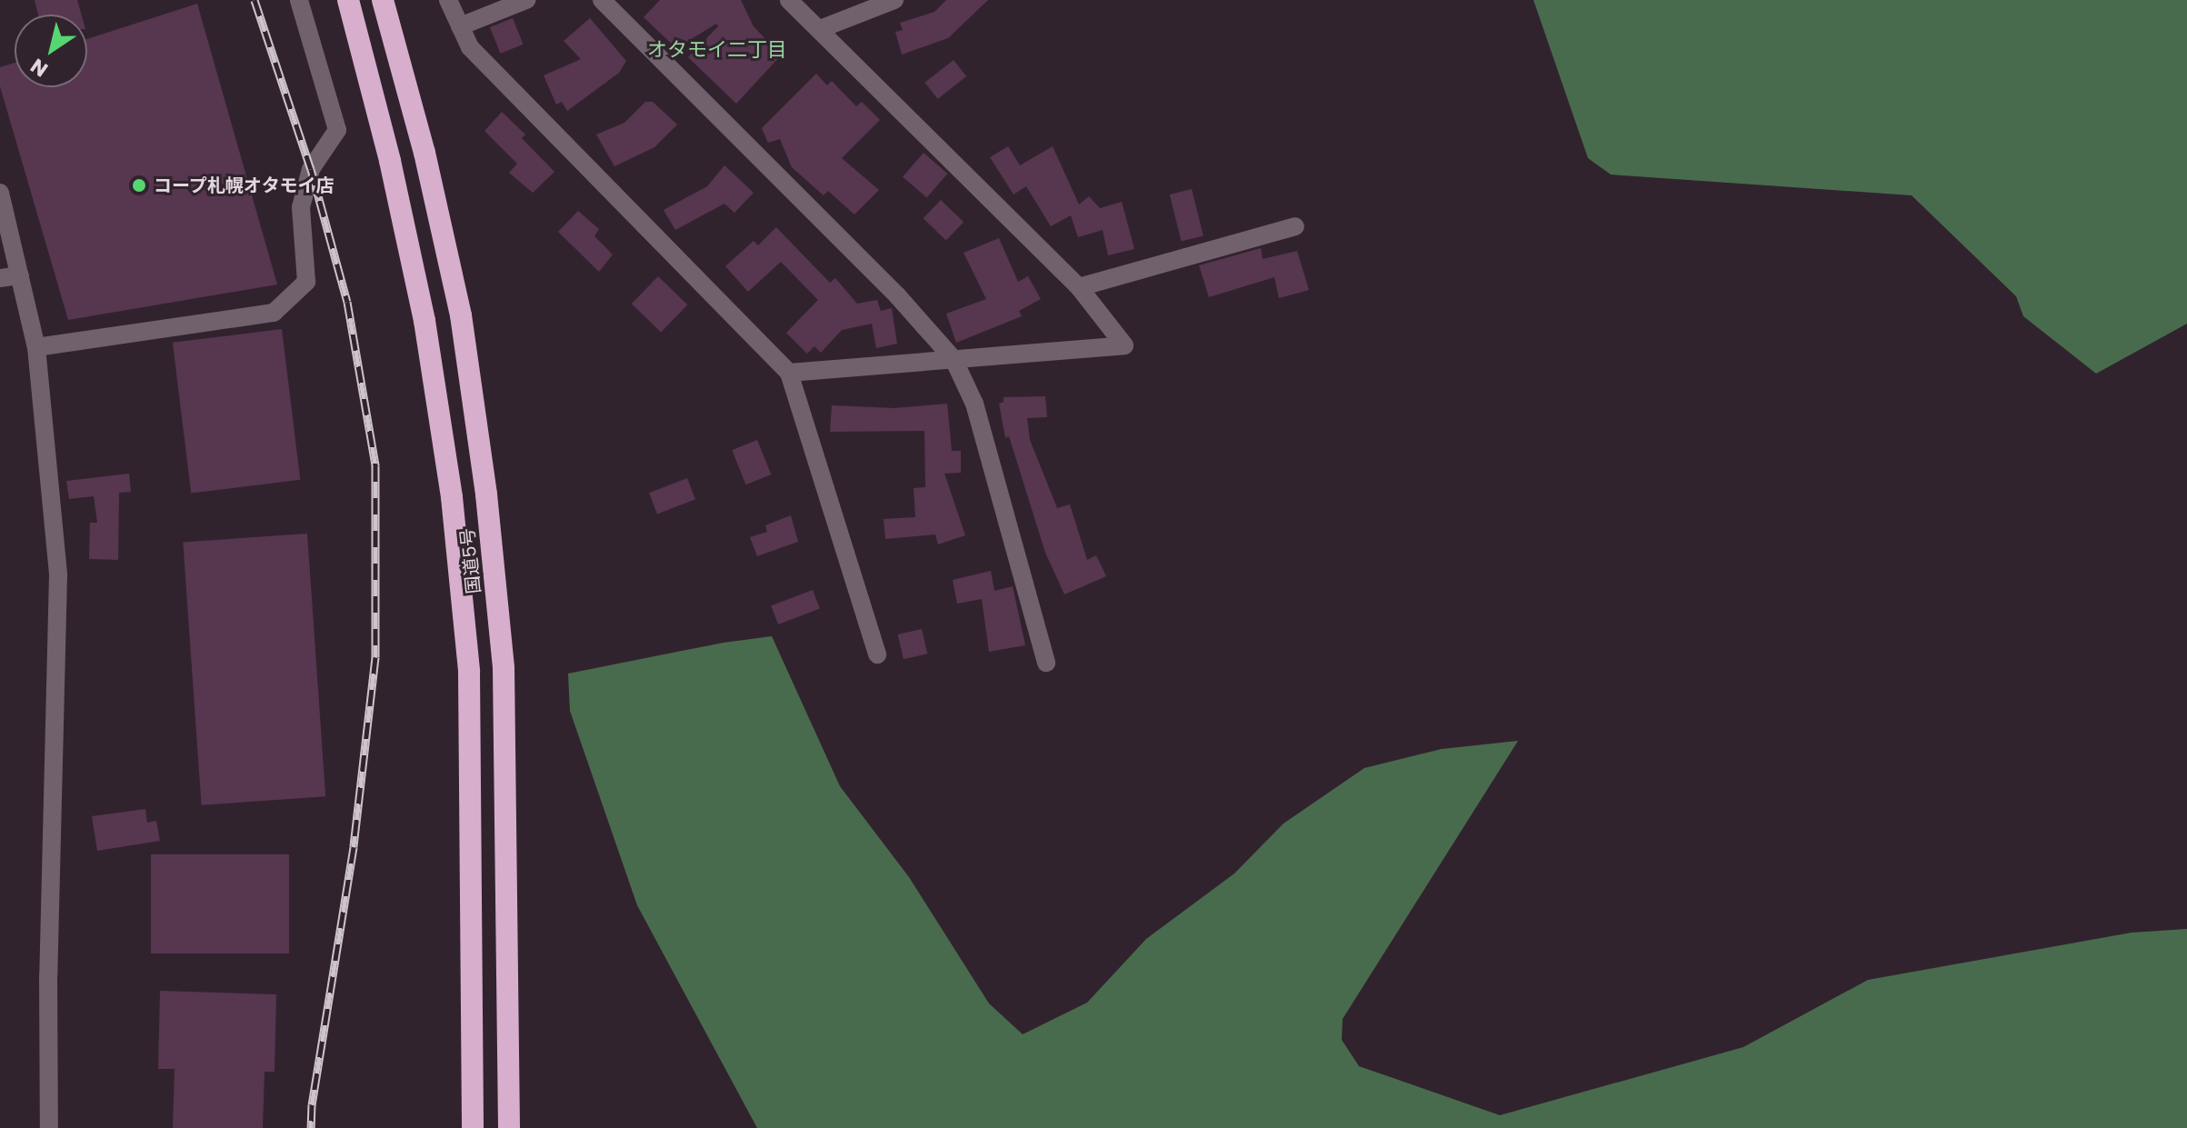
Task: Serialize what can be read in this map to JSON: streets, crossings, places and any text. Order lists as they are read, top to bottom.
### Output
{
  "streets": {
    "highway": ["国道5号"]
  },
  "districts": ["オタモイ二丁目"],
  "places": ["コープ札幌オタモイ店"],
  "north": "bottom left"
}
